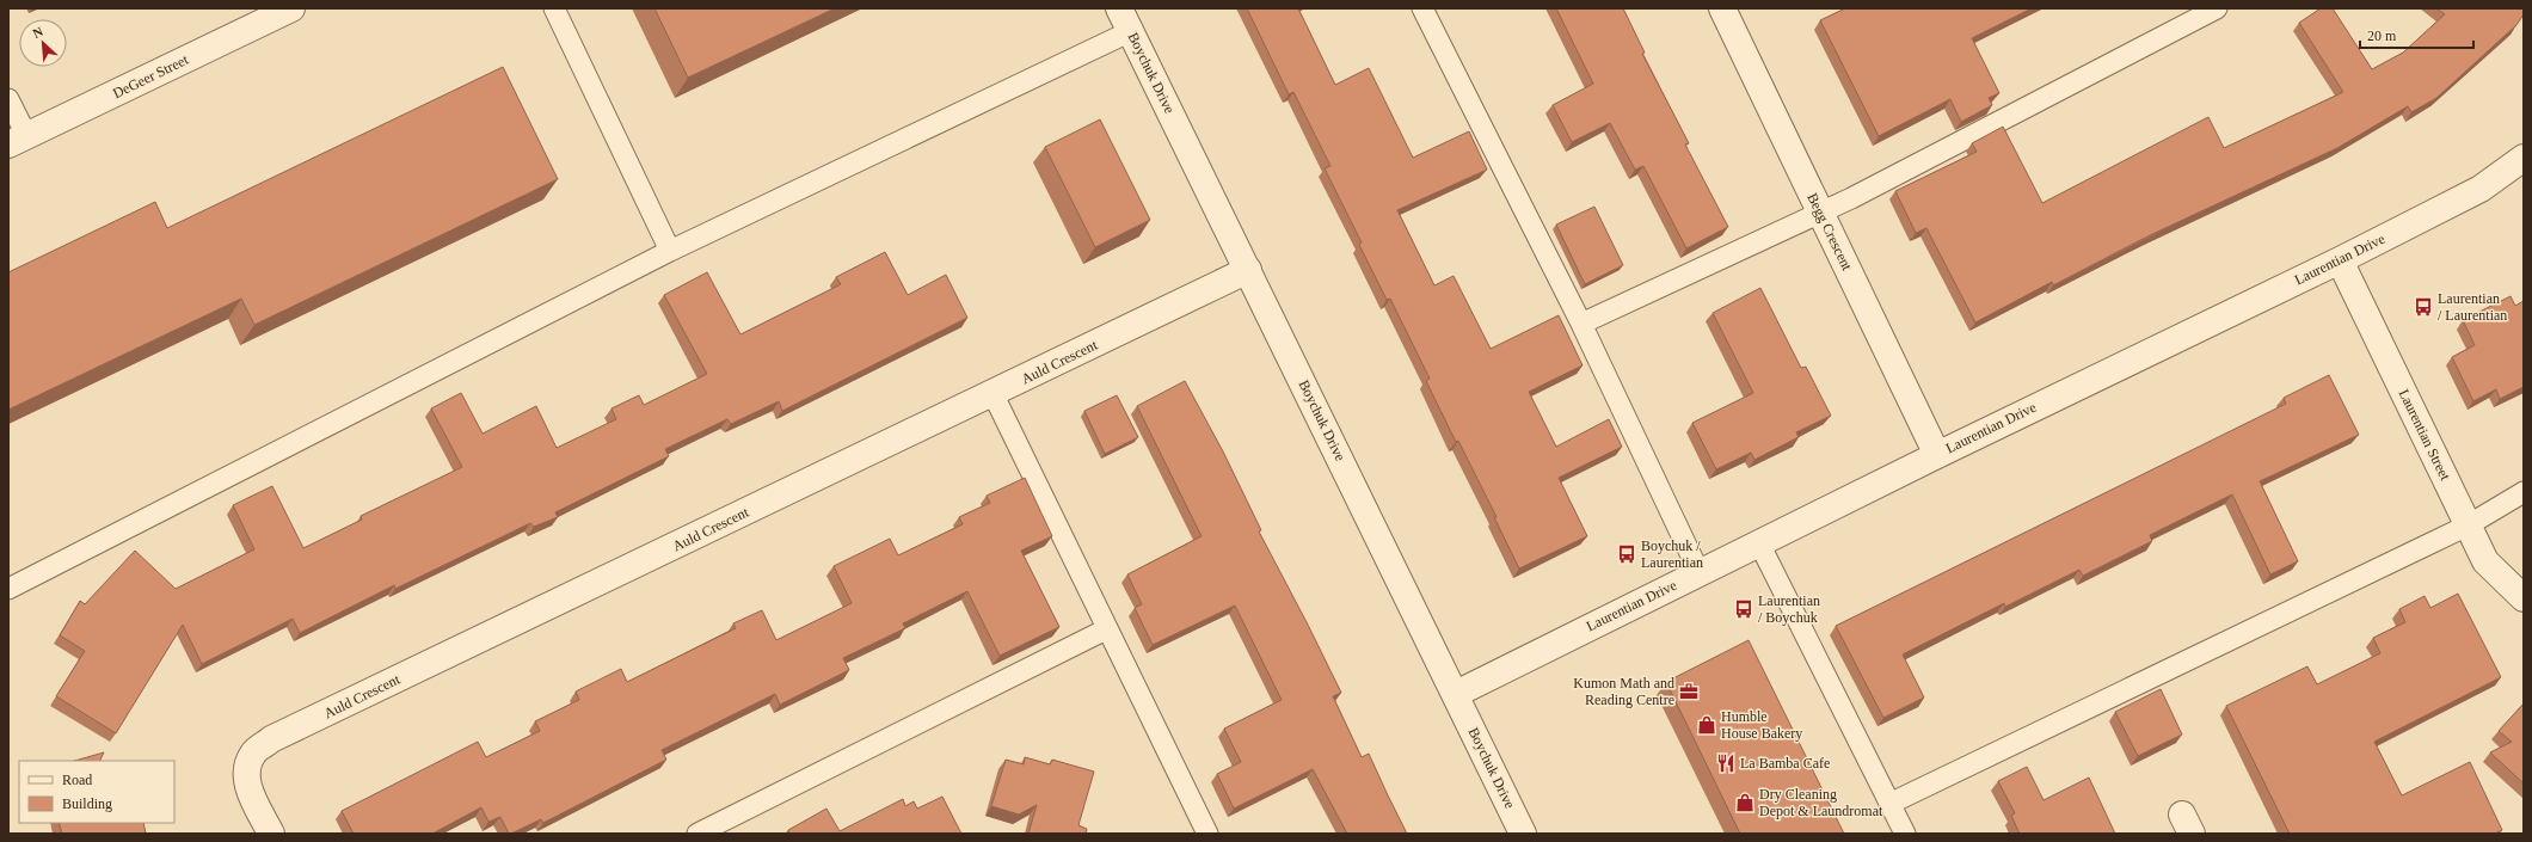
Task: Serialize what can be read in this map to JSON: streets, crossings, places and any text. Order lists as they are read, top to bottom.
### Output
{
  "streets": {
    "street": [
      "Boychuk Drive",
      "DeGeer Street",
      "Begg Crescent",
      "Laurentian Drive",
      "Auld Crescent",
      "Laurentian Street"
    ]
  },
  "crossings": [
    ["Boychuk Drive", "Laurentian Drive"],
    ["Boychuk Drive", "Auld Crescent"],
    ["Begg Crescent", "Laurentian Drive"],
    ["Laurentian Drive", "Laurentian Street"]
  ],
  "places": {
    "bus stop": ["Laurentian / Laurentian", "Boychuk / Laurentian", "Laurentian / Boychuk"],
    "office": ["Kumon Math and Reading Centre"],
    "shop": ["Humble House Bakery", "Dry Cleaning Depot & Laundromat"],
    "restaurant": ["La Bamba Cafe"]
  },
  "legend": ["Road", "Building"],
  "scale_bar": "20 m",
  "north": "top left"
}
